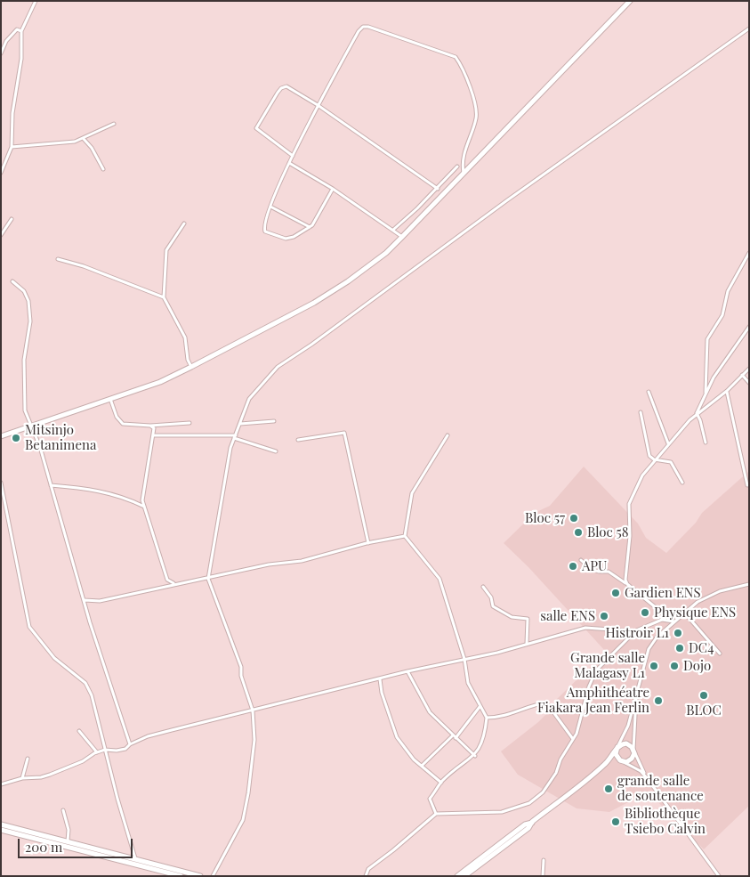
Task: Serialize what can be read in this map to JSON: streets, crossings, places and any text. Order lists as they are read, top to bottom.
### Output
{
  "places": [
    "Mitsinjo Betanimena",
    "Bloc 57",
    "Bloc 58",
    "APU",
    "Gardien ENS",
    "Physique ENS",
    "salle ENS",
    "Histroir L1",
    "DC4",
    "Grande salle Malagasy L1",
    "Dojo",
    "BLOC",
    "Amphithéatre Fiakara Jean Ferlin",
    "grande salle de soutenance",
    "Bibliothèque Tsiebo Calvin"
  ],
  "scale_bar": "200 m"
}
